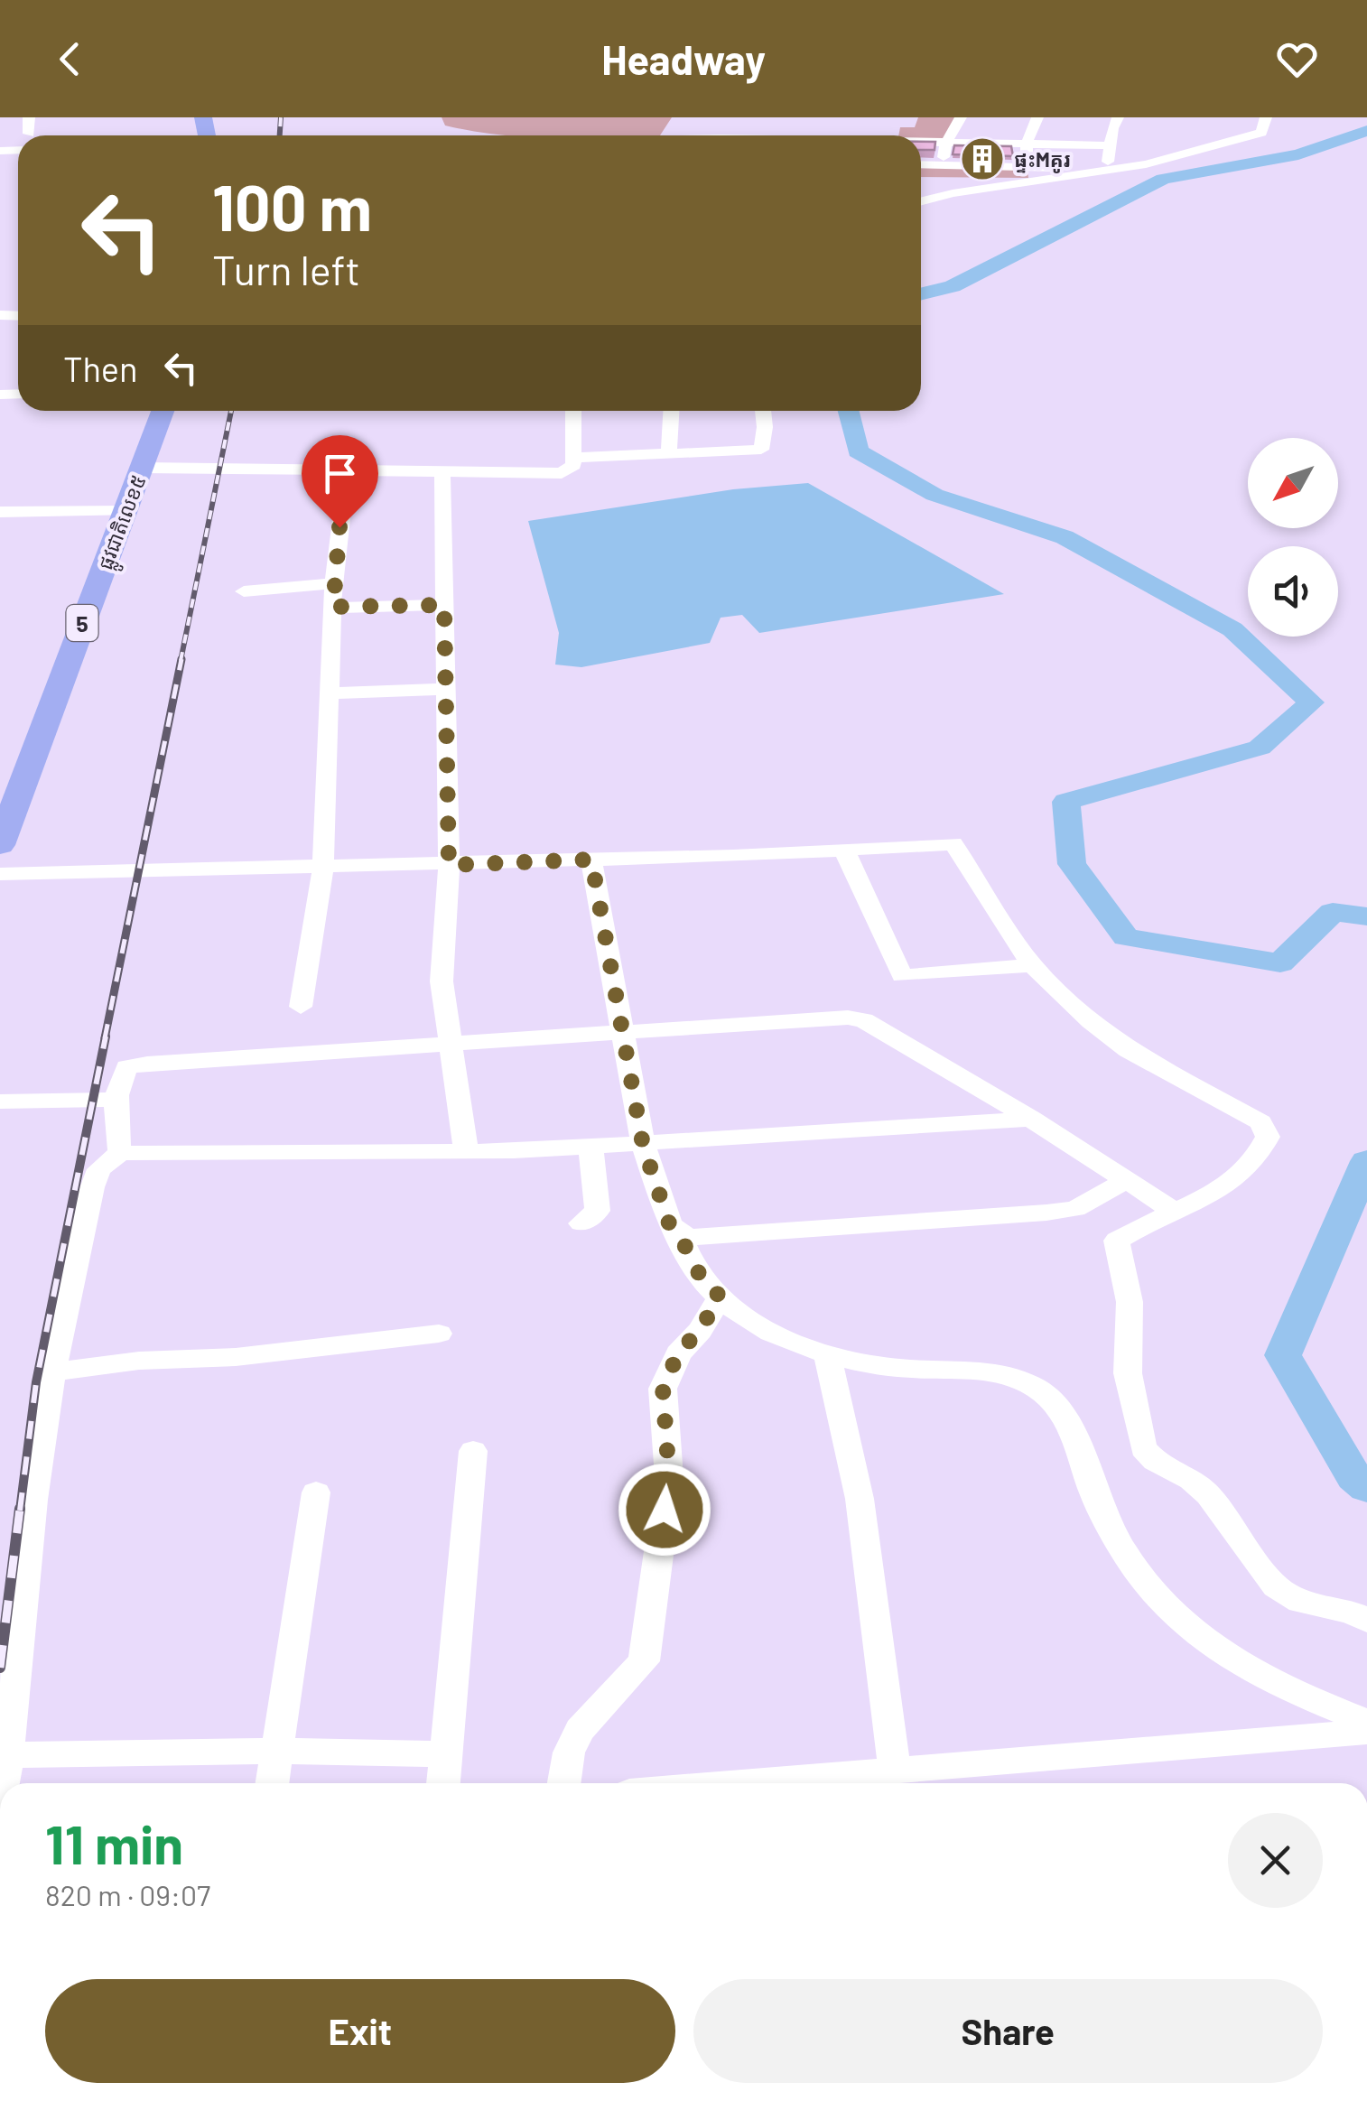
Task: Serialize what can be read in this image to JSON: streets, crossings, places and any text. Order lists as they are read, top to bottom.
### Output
{
  "streets": {
    "highway": ["ផ្លូវជាតិលេខ៥", "5"]
  },
  "places": {
    "building": ["ផ្ទះMគូរ"]
  },
  "north": "bottom left",
  "page": {
    "header": "Headway",
    "turn": ["100 m", "Turn left"],
    "then": "Then",
    "heading": ["11 min", "820 m · 09:07"],
    "buttons": ["Exit", "Share"]
  }
}
